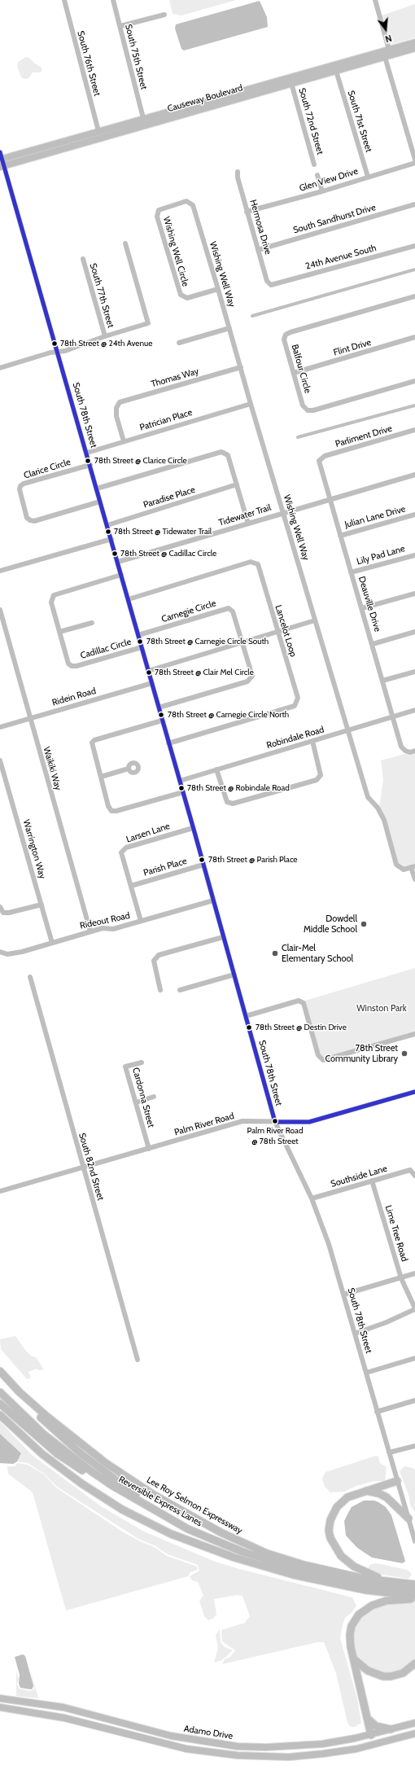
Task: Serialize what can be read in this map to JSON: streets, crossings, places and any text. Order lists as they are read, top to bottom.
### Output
{
  "streets": {
    "highway": ["Reversible Express Lanes", "Lee Roy Selmon Expressway"],
    "main road": ["Causeway Boulevard", "Adamo Drive"],
    "street": [
      "South 75th Street",
      "South 76th Street",
      "South 72nd Street",
      "South 71st Street",
      "Glen View Drive",
      "South Sandhurst Drive",
      "Hermosa Drive",
      "Wishing Well Circle",
      "24th Avenue South",
      "Wishing Well Way",
      "South 77th Street",
      "Flint Drive",
      "Balfour Circle",
      "Thomas Way",
      "South 78th Street",
      "Patrician Place",
      "Parliment Drive",
      "Clarice Circle",
      "Paradise Place",
      "Tidewater Trail",
      "Julian Lane Drive",
      "Lily Pad Lane",
      "Deauville Drive",
      "Carnegie Circle",
      "Lancelot Loop",
      "Cadillac Circle",
      "Ridein Road",
      "Robindale Road",
      "Waikiki Way",
      "Larsen Lane",
      "Warrington Way",
      "Parish Place",
      "Rideout Road",
      "Cardonna Street",
      "Palm River Road",
      "South 82nd Street",
      "Southside Lane",
      "Lime Tree Road"
    ]
  },
  "crossings": [
    ["South 75th Street", "Causeway Boulevard"],
    ["South 76th Street", "Causeway Boulevard"],
    ["Causeway Boulevard", "South 72nd Street"],
    ["Causeway Boulevard", "South 71st Street"],
    ["Causeway Boulevard", "South 78th Street"],
    ["South 71st Street", "Glen View Drive"],
    ["Glen View Drive", "Hermosa Drive"],
    ["South Sandhurst Drive", "Hermosa Drive"],
    ["Hermosa Drive", "24th Avenue South"],
    ["Wishing Well Circle", "Wishing Well Way"],
    ["Wishing Well Way", "Thomas Way"],
    ["Wishing Well Way", "Patrician Place"],
    ["Wishing Well Way", "Tidewater Trail"],
    ["Wishing Well Way", "Robindale Road"],
    ["Flint Drive", "Balfour Circle"],
    ["Thomas Way", "Patrician Place"],
    ["South 78th Street", "Patrician Place"],
    ["South 78th Street", "Clarice Circle"],
    ["South 78th Street", "Paradise Place"],
    ["South 78th Street", "Tidewater Trail"],
    ["South 78th Street", "Carnegie Circle"],
    ["South 78th Street", "Lancelot Loop"],
    ["South 78th Street", "Cadillac Circle"],
    ["South 78th Street", "Ridein Road"],
    ["South 78th Street", "Robindale Road"],
    ["South 78th Street", "Larsen Lane"],
    ["South 78th Street", "Parish Place"],
    ["South 78th Street", "Rideout Road"],
    ["South 78th Street", "Palm River Road"],
    ["South 78th Street", "Southside Lane"],
    ["Parliment Drive", "Deauville Drive"],
    ["Tidewater Trail", "Deauville Drive"],
    ["Julian Lane Drive", "Deauville Drive"],
    ["Lily Pad Lane", "Deauville Drive"],
    ["Deauville Drive", "Robindale Road"],
    ["Ridein Road", "Waikiki Way"],
    ["Waikiki Way", "Rideout Road"],
    ["Larsen Lane", "Parish Place"],
    ["Larsen Lane", "Rideout Road"],
    ["Warrington Way", "Rideout Road"],
    ["Cardonna Street", "Palm River Road"],
    ["Palm River Road", "South 82nd Street"],
    ["Southside Lane", "Lime Tree Road"],
    ["Reversible Express Lanes", "Lee Roy Selmon Expressway"]
  ],
  "parks": ["Winston Park"],
  "places": [
    "78th Street @ 24th Avenue",
    "78th Street @ Clarice Circle",
    "78th Street @ Tidewater Trail",
    "78th Street @ Cadillac Circle",
    "78th Street @ Carnegie Circle South",
    "78th Street @ Clair Mel Circle",
    "78th Street @ Carnegie Circle North",
    "78th Street @ Robindale Road",
    "78th Street @ Parish Place",
    "Dowdell Middle School",
    "Clair-Mel Elementary School",
    "78th Street @ Destin Drive",
    "78th Street Community Library",
    "Palm River Road @ 78th Street"
  ],
  "north": "bottom"
}
